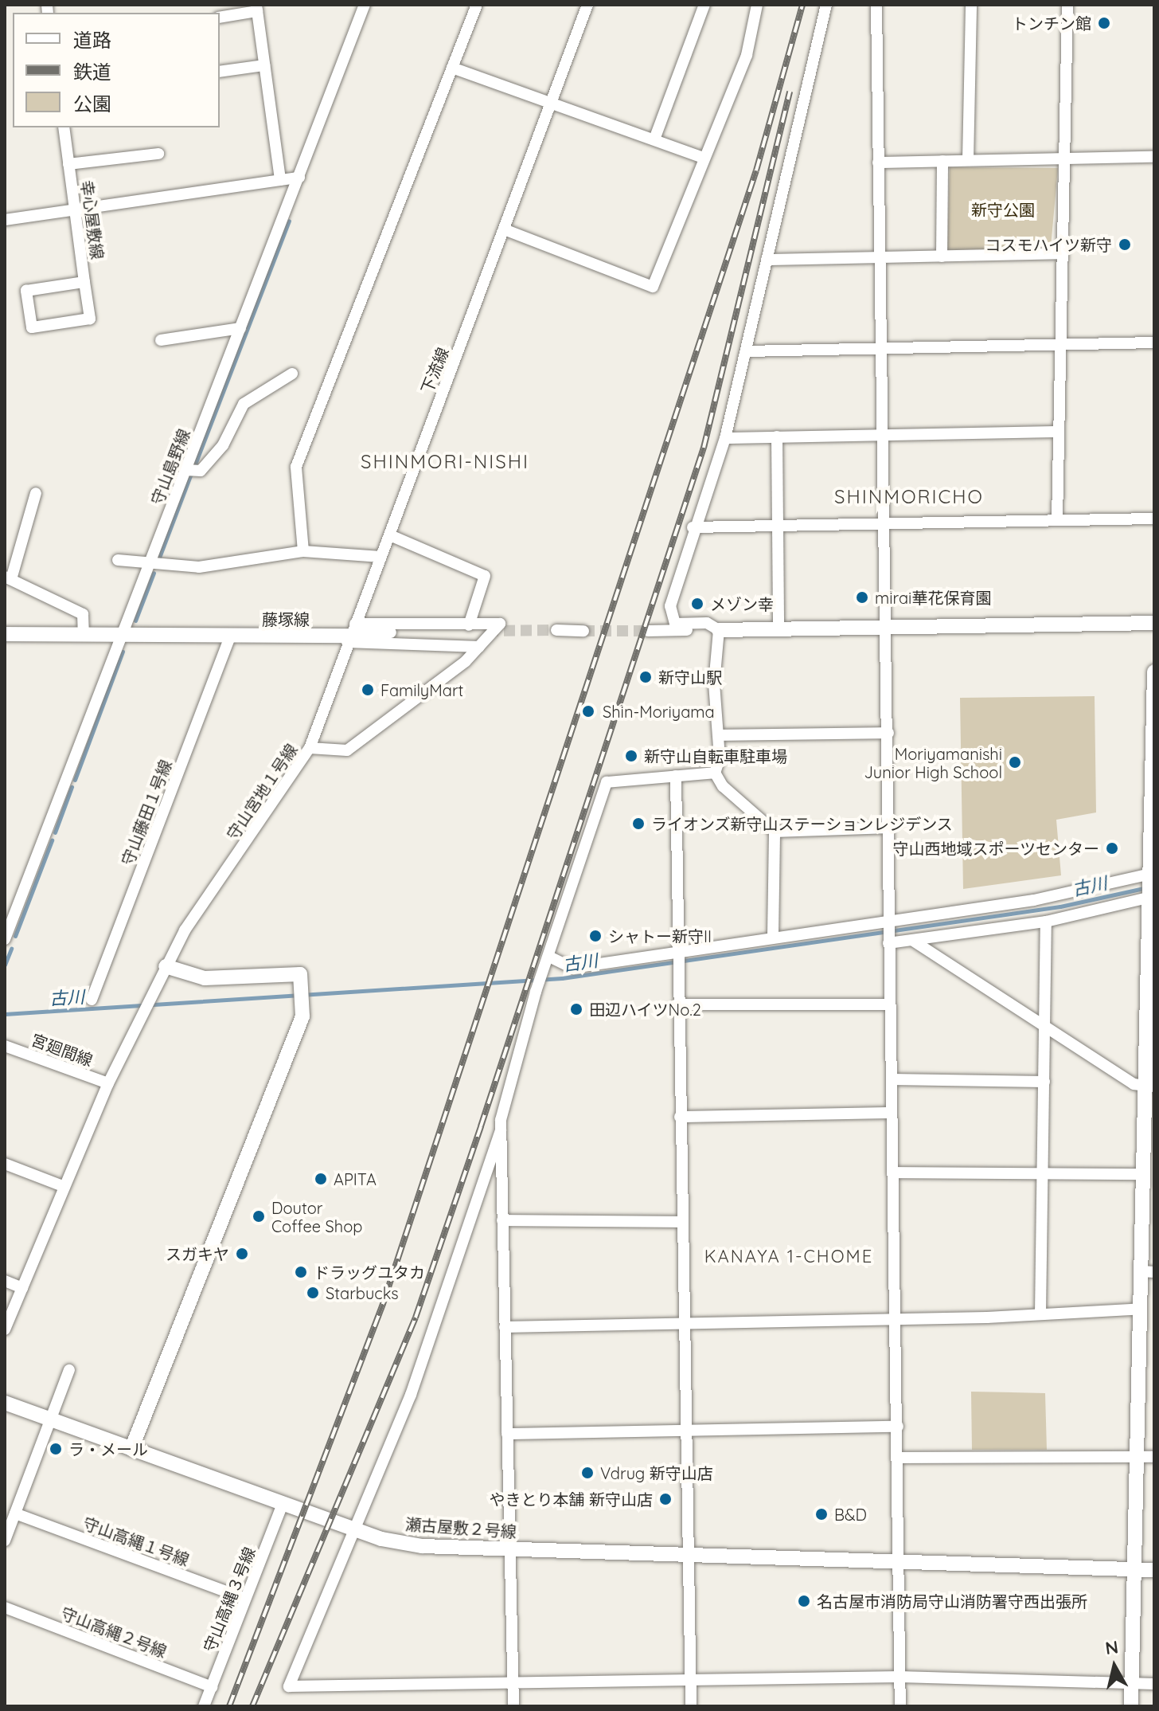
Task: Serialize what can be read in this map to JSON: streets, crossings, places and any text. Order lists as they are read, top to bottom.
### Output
{
  "streets": {
    "street": [
      "幸心屋敷線",
      "下流線",
      "守山島野線",
      "藤塚線",
      "守山宮地１号線",
      "守山藤田１号線",
      "宮廻間線",
      "瀬古屋敷２号線",
      "守山高縄１号線",
      "守山高縄３号線",
      "守山高縄２号線"
    ]
  },
  "crossings": [
    ["下流線", "藤塚線"],
    ["下流線", "守山宮地１号線"],
    ["守山島野線", "藤塚線"],
    ["藤塚線", "守山藤田１号線"],
    ["守山宮地１号線", "宮廻間線"],
    ["瀬古屋敷２号線", "守山高縄３号線"],
    ["守山高縄１号線", "守山高縄３号線"],
    ["守山高縄３号線", "守山高縄２号線"]
  ],
  "districts": ["SHINMORI-NISHI", "SHINMORICHO", "KANAYA 1-CHOME"],
  "water": ["古川"],
  "parks": ["新守公園"],
  "places": [
    "トンチン館",
    "コスモハイツ新守",
    "mirai華花保育園",
    "メゾン幸",
    "新守山駅",
    "FamilyMart",
    "Shin-Moriyama",
    "新守山自転車駐車場",
    "Moriyamanishi Junior High School",
    "ライオンズ新守山ステーションレジデンス",
    "守山西地域スポーツセンター",
    "シャトー新守II",
    "田辺ハイツNo.2",
    "APITA",
    "Doutor Coffee Shop",
    "スガキヤ",
    "ドラッグユタカ",
    "Starbucks",
    "ラ・メール",
    "Vdrug 新守山店",
    "やきとり本舗 新守山店",
    "B&D",
    "名古屋市消防局守山消防署守西出張所"
  ],
  "legend": ["道路", "鉄道", "公園"],
  "north": "top"
}
